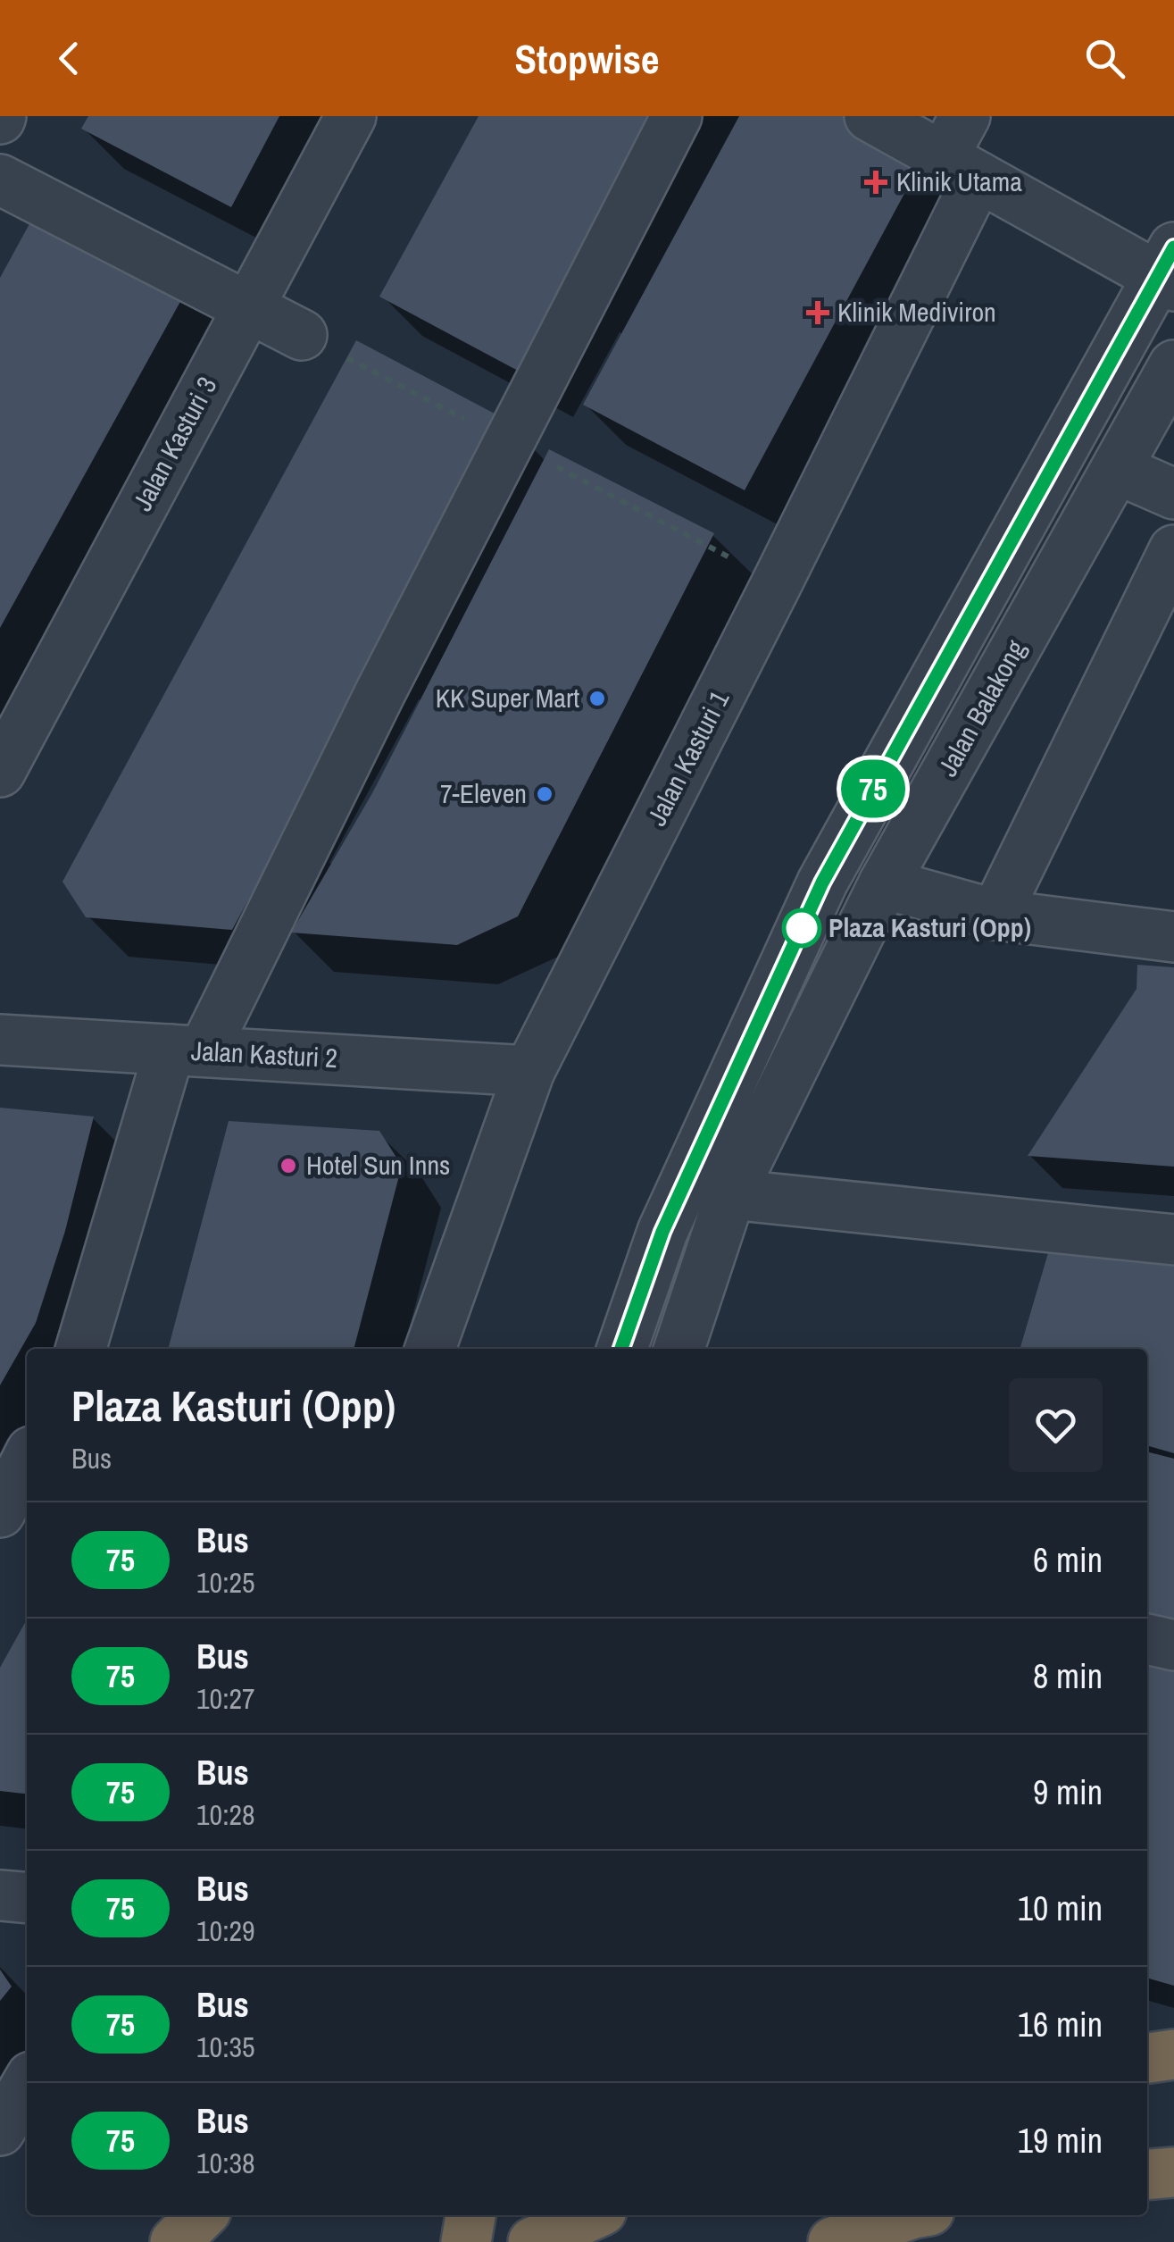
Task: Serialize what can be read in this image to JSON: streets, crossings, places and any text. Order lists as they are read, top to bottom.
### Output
{
  "streets": {
    "street": [
      "Jalan Kasturi 3",
      "Jalan Balakong",
      "Jalan Kasturi 1",
      "Jalan Kasturi 2"
    ]
  },
  "crossings": [
    ["Jalan Kasturi 1", "Jalan Kasturi 2"]
  ],
  "places": {
    "health": ["Klinik Utama", "Klinik Mediviron"],
    "other": [
      "KK Super Mart",
      "7-Eleven",
      "Plaza Kasturi (Opp)",
      "Hotel Sun Inns"
    ]
  },
  "lines": ["bus line 75"],
  "page": {
    "header": "Stopwise",
    "on_map": "75",
    "heading": ["Plaza Kasturi (Opp)", "Bus"],
    "list": [
      {
        "mark": "75",
        "name": "Bus",
        "note": "10:25",
        "value": "6 min"
      },
      {
        "mark": "75",
        "name": "Bus",
        "note": "10:27",
        "value": "8 min"
      },
      {
        "mark": "75",
        "name": "Bus",
        "note": "10:28",
        "value": "9 min"
      },
      {
        "mark": "75",
        "name": "Bus",
        "note": "10:29",
        "value": "10 min"
      },
      {
        "mark": "75",
        "name": "Bus",
        "note": "10:35",
        "value": "16 min"
      },
      {
        "mark": "75",
        "name": "Bus",
        "note": "10:38",
        "value": "19 min"
      }
    ]
  }
}
